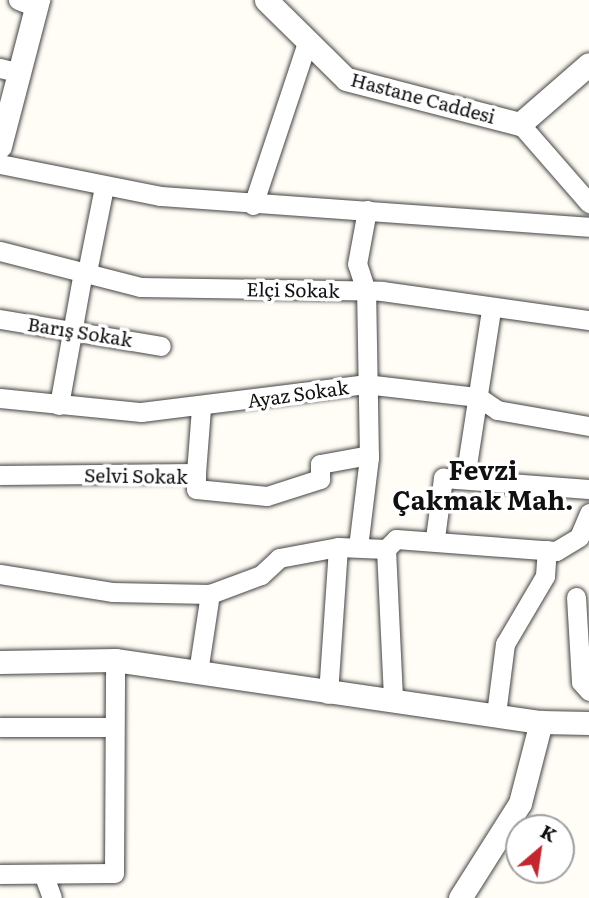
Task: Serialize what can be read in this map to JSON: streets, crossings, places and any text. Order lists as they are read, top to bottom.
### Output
{
  "streets": {
    "street": [
      "Hastane Caddesi",
      "Elçi Sokak",
      "Barış Sokak",
      "Ayaz Sokak",
      "Selvi Sokak"
    ]
  },
  "districts": ["Fevzi Çakmak Mah."],
  "north": "top right"
}
